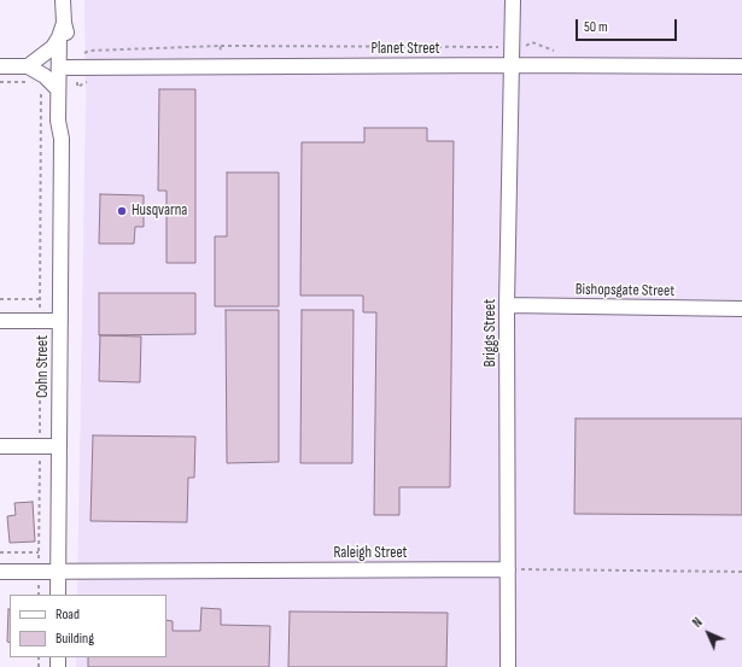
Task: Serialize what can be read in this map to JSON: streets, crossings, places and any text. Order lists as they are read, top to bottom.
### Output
{
  "streets": {
    "street": [
      "Planet Street",
      "Bishopsgate Street",
      "Briggs Street",
      "Cohn Street",
      "Raleigh Street"
    ]
  },
  "crossings": [
    ["Planet Street", "Briggs Street"],
    ["Planet Street", "Cohn Street"],
    ["Bishopsgate Street", "Briggs Street"],
    ["Briggs Street", "Raleigh Street"],
    ["Cohn Street", "Raleigh Street"]
  ],
  "places": ["Husqvarna"],
  "legend": ["Road", "Building"],
  "scale_bar": "50 m",
  "north": "top left"
}
